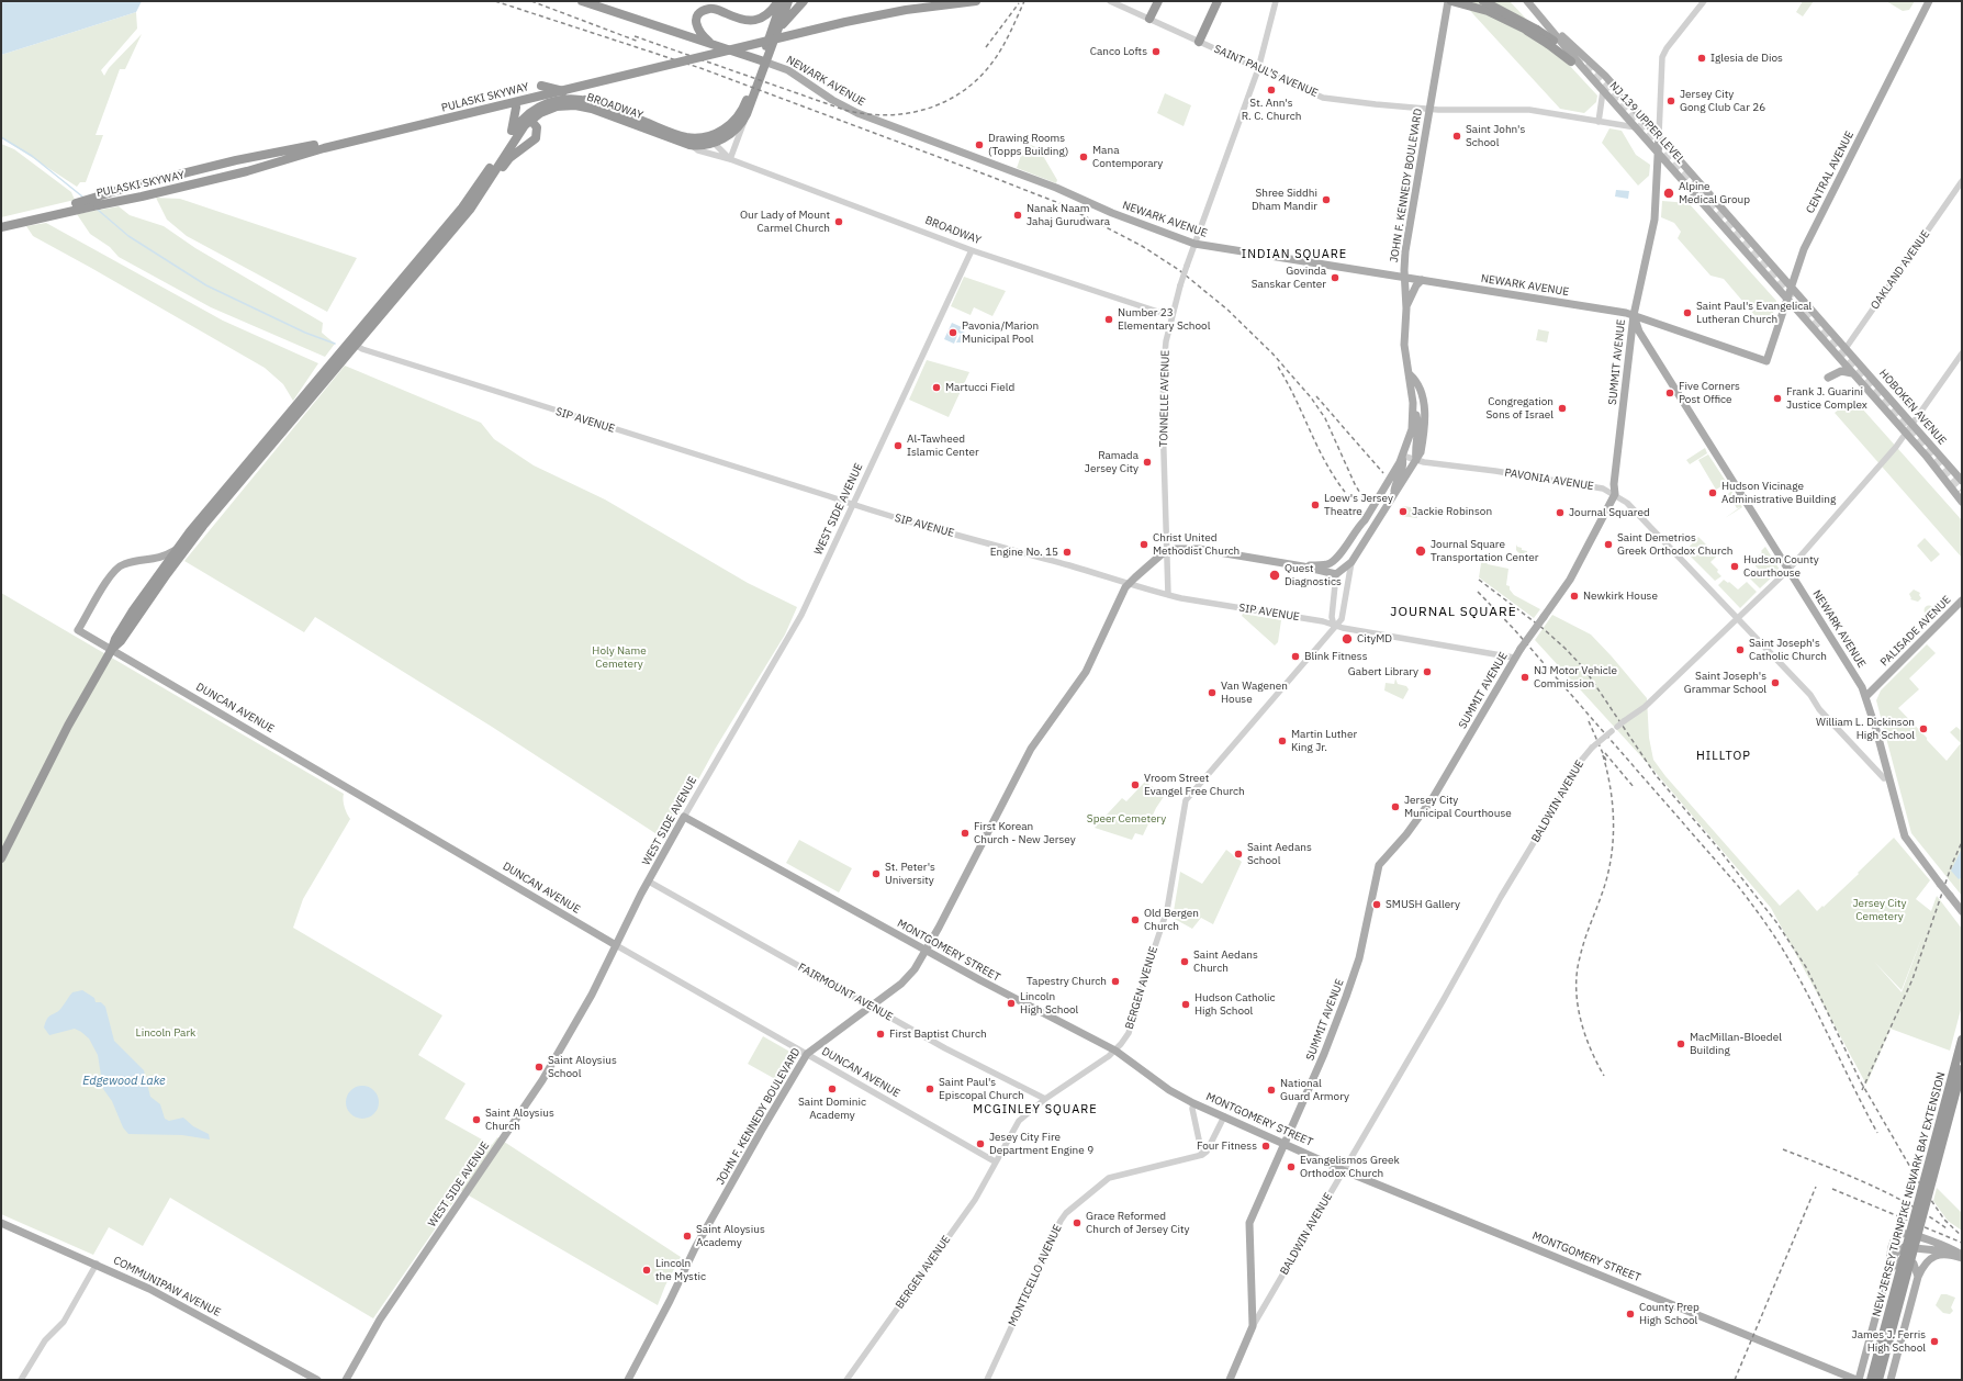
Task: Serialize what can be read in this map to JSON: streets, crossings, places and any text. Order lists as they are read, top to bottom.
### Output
{
  "streets": {
    "highway": ["PULASKI SKYWAY", "BROADWAY", "NEW JERSEY TURNPIKE NEWARK BAY EXTENSION"],
    "main road": [
      "NEWARK AVENUE",
      "NJ 139 UPPER LEVEL",
      "CENTRAL AVENUE",
      "JOHN F. KENNEDY BOULEVARD",
      "SUMMIT AVENUE",
      "HOBOKEN AVENUE",
      "WEST SIDE AVENUE",
      "PALISADE AVENUE",
      "DUNCAN AVENUE",
      "MONTGOMERY STREET",
      "COMMUNIPAW AVENUE"
    ],
    "street": [
      "SAINT PAUL'S AVENUE",
      "OAKLAND AVENUE",
      "TONNELLE AVENUE",
      "SIP AVENUE",
      "PAVONIA AVENUE",
      "BALDWIN AVENUE",
      "BERGEN AVENUE",
      "FAIRMOUNT AVENUE",
      "MONTICELLO AVENUE"
    ]
  },
  "crossings": [
    ["SAINT PAUL'S AVENUE", "NJ 139 UPPER LEVEL"],
    ["SAINT PAUL'S AVENUE", "JOHN F. KENNEDY BOULEVARD"],
    ["SAINT PAUL'S AVENUE", "TONNELLE AVENUE"],
    ["NEWARK AVENUE", "CENTRAL AVENUE"],
    ["NEWARK AVENUE", "JOHN F. KENNEDY BOULEVARD"],
    ["NEWARK AVENUE", "SUMMIT AVENUE"],
    ["NEWARK AVENUE", "TONNELLE AVENUE"],
    ["NEWARK AVENUE", "PAVONIA AVENUE"],
    ["NEWARK AVENUE", "PALISADE AVENUE"],
    ["NEWARK AVENUE", "BALDWIN AVENUE"],
    ["BROADWAY", "TONNELLE AVENUE"],
    ["BROADWAY", "WEST SIDE AVENUE"],
    ["NJ 139 UPPER LEVEL", "CENTRAL AVENUE"],
    ["NJ 139 UPPER LEVEL", "OAKLAND AVENUE"],
    ["NJ 139 UPPER LEVEL", "SUMMIT AVENUE"],
    ["NJ 139 UPPER LEVEL", "HOBOKEN AVENUE"],
    ["CENTRAL AVENUE", "SUMMIT AVENUE"],
    ["JOHN F. KENNEDY BOULEVARD", "TONNELLE AVENUE"],
    ["JOHN F. KENNEDY BOULEVARD", "SIP AVENUE"],
    ["JOHN F. KENNEDY BOULEVARD", "PAVONIA AVENUE"],
    ["JOHN F. KENNEDY BOULEVARD", "DUNCAN AVENUE"],
    ["JOHN F. KENNEDY BOULEVARD", "MONTGOMERY STREET"],
    ["JOHN F. KENNEDY BOULEVARD", "BERGEN AVENUE"],
    ["JOHN F. KENNEDY BOULEVARD", "FAIRMOUNT AVENUE"],
    ["OAKLAND AVENUE", "HOBOKEN AVENUE"],
    ["SUMMIT AVENUE", "SIP AVENUE"],
    ["SUMMIT AVENUE", "PAVONIA AVENUE"],
    ["SUMMIT AVENUE", "BALDWIN AVENUE"],
    ["SUMMIT AVENUE", "MONTGOMERY STREET"],
    ["TONNELLE AVENUE", "SIP AVENUE"],
    ["HOBOKEN AVENUE", "BALDWIN AVENUE"],
    ["SIP AVENUE", "WEST SIDE AVENUE"],
    ["SIP AVENUE", "BERGEN AVENUE"],
    ["PAVONIA AVENUE", "BALDWIN AVENUE"],
    ["WEST SIDE AVENUE", "DUNCAN AVENUE"],
    ["WEST SIDE AVENUE", "MONTGOMERY STREET"],
    ["WEST SIDE AVENUE", "FAIRMOUNT AVENUE"],
    ["DUNCAN AVENUE", "BERGEN AVENUE"],
    ["BALDWIN AVENUE", "MONTGOMERY STREET"],
    ["MONTGOMERY STREET", "BERGEN AVENUE"],
    ["BERGEN AVENUE", "FAIRMOUNT AVENUE"]
  ],
  "districts": [
    "INDIAN SQUARE",
    "JOURNAL SQUARE",
    "HILLTOP",
    "MCGINLEY SQUARE"
  ],
  "water": ["Edgewood Lake"],
  "parks": [
    "Holy Name Cemetery",
    "Speer Cemetery",
    "Jersey City Cemetery",
    "Lincoln Park"
  ],
  "places": [
    "Canco Lofts",
    "Iglesia de Dios",
    "St. Ann's R. C. Church",
    "Jersey City Gong Club Car 26",
    "Saint John's School",
    "Drawing Rooms (Topps Building)",
    "Mana Contemporary",
    "Alpine Medical Group",
    "Shree Siddhi Dham Mandir",
    "Nanak Naam Jahaj Gurudwara",
    "Our Lady of Mount Carmel Church",
    "Govinda Sanskar Center",
    "Saint Paul's Evangelical Lutheran Church",
    "Number 23 Elementary School",
    "Pavonia/Marion Municipal Pool",
    "Martucci Field",
    "Five Corners Post Office",
    "Frank J. Guarini Justice Complex",
    "Congregation Sons of Israel",
    "Al-Tawheed Islamic Center",
    "Ramada Jersey City",
    "Hudson Vicinage Administrative Building",
    "Loew's Jersey Theatre",
    "Jackie Robinson",
    "Journal Squared",
    "Christ United Methodist Church",
    "Saint Demetrios Greek Orthodox Church",
    "Journal Square Transportation Center",
    "Engine No. 15",
    "Hudson County Courthouse",
    "Quest Diagnostics",
    "Newkirk House",
    "CityMD",
    "Saint Joseph's Catholic Church",
    "Blink Fitness",
    "Gabert Library",
    "NJ Motor Vehicle Commission",
    "Saint Joseph's Grammar School",
    "Van Wagenen House",
    "William L. Dickinson High School",
    "Martin Luther King Jr.",
    "Vroom Street Evangel Free Church",
    "Jersey City Municipal Courthouse",
    "First Korean Church - New Jersey",
    "Saint Aedans School",
    "St. Peter's University",
    "SMUSH Gallery",
    "Old Bergen Church",
    "Saint Aedans Church",
    "Tapestry Church",
    "Lincoln High School",
    "Hudson Catholic High School",
    "First Baptist Church",
    "MacMillan-Bloedel Building",
    "Saint Aloysius School",
    "Saint Dominic Academy",
    "Saint Paul's Episcopal Church",
    "National Guard Armory",
    "Saint Aloysius Church",
    "Jesey City Fire Department Engine 9",
    "Four Fitness",
    "Evangelismos Greek Orthodox Church",
    "Grace Reformed Church of Jersey City",
    "Saint Aloysius Academy",
    "Lincoln the Mystic",
    "County Prep High School",
    "James J. Ferris High School"
  ]
}
